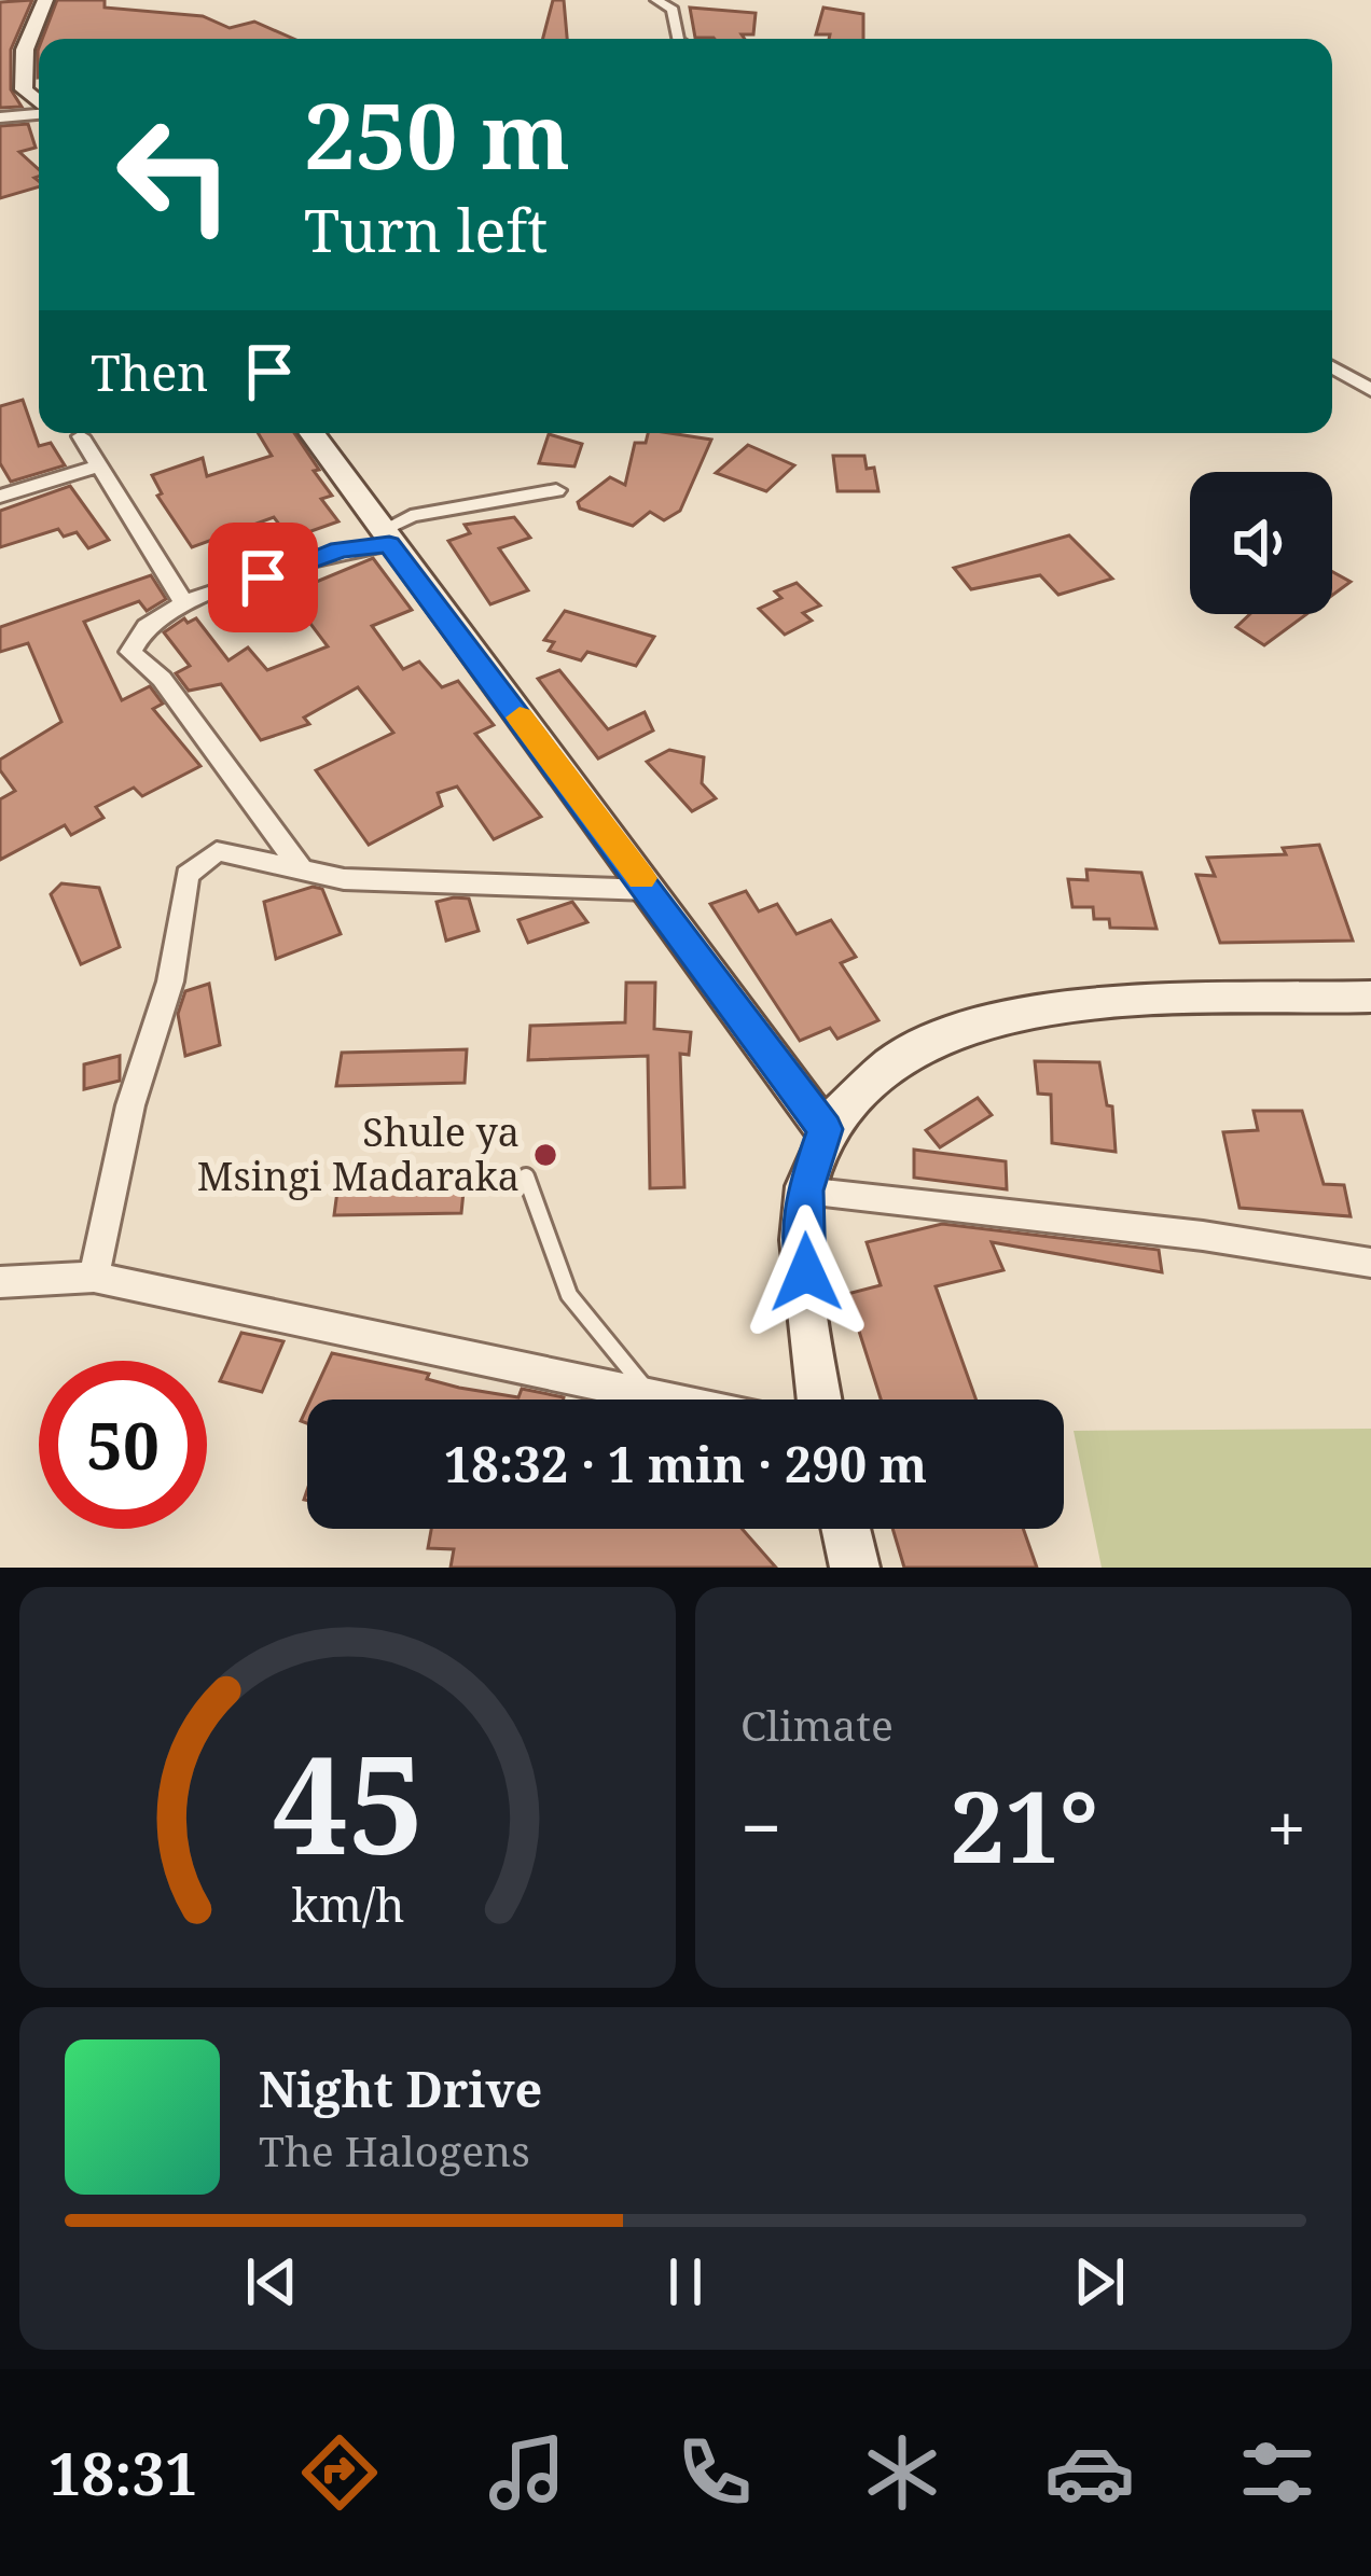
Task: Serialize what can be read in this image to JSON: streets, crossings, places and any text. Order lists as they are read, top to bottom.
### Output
{
  "places": ["Shule ya Msingi Madaraka"],
  "page": {
    "turn": ["250 m", "Turn left"],
    "then": "Then",
    "limit": "50",
    "trip": "18:32 · 1 min · 290 m",
    "tile": "Climate",
    "heat": ["−", "21°", "+"],
    "song": ["Night Drive", "The Halogens"],
    "tabs": "18:31",
    "gauge": ["45", "km/h"]
  }
}
